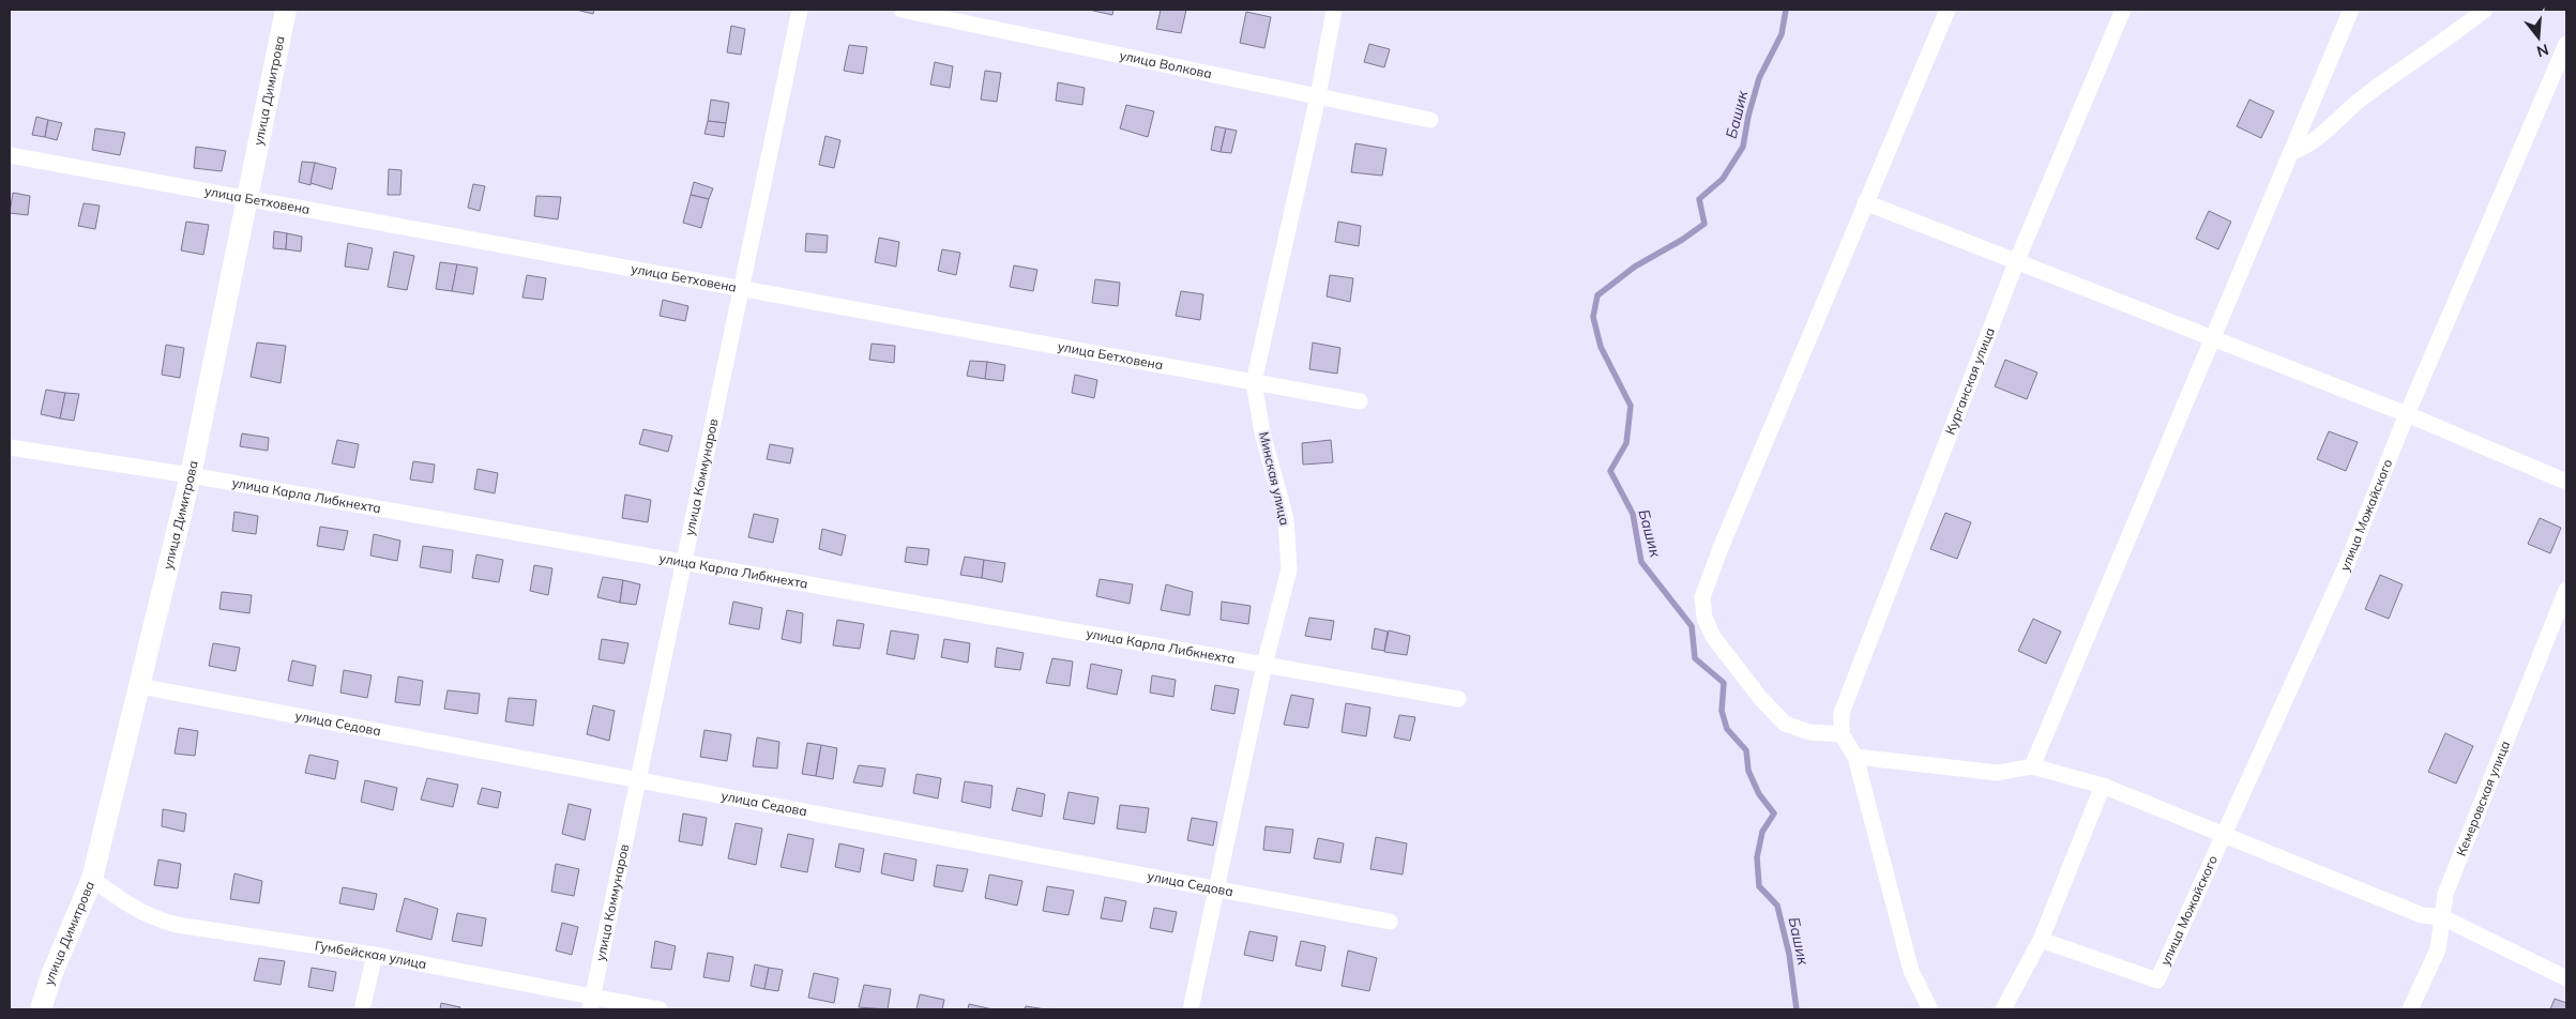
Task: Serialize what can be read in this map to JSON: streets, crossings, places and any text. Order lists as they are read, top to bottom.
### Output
{
  "streets": {
    "street": [
      "улица Волкова",
      "улица Димитрова",
      "улица Бетховена",
      "Курганская улица",
      "улица Коммунаров",
      "Минская улица",
      "улица Карла Либкнехта",
      "улица Можайского",
      "улица Седова",
      "Кемеровская улица",
      "Гумбейская улица"
    ]
  },
  "crossings": [
    ["улица Волкова", "Минская улица"],
    ["улица Димитрова", "улица Бетховена"],
    ["улица Димитрова", "улица Карла Либкнехта"],
    ["улица Димитрова", "улица Седова"],
    ["улица Димитрова", "Гумбейская улица"],
    ["улица Бетховена", "улица Коммунаров"],
    ["улица Бетховена", "Минская улица"],
    ["улица Коммунаров", "улица Карла Либкнехта"],
    ["улица Коммунаров", "улица Седова"],
    ["улица Коммунаров", "Гумбейская улица"],
    ["Минская улица", "улица Карла Либкнехта"],
    ["Минская улица", "улица Седова"]
  ],
  "water": ["Башик"],
  "north": "bottom"
}
